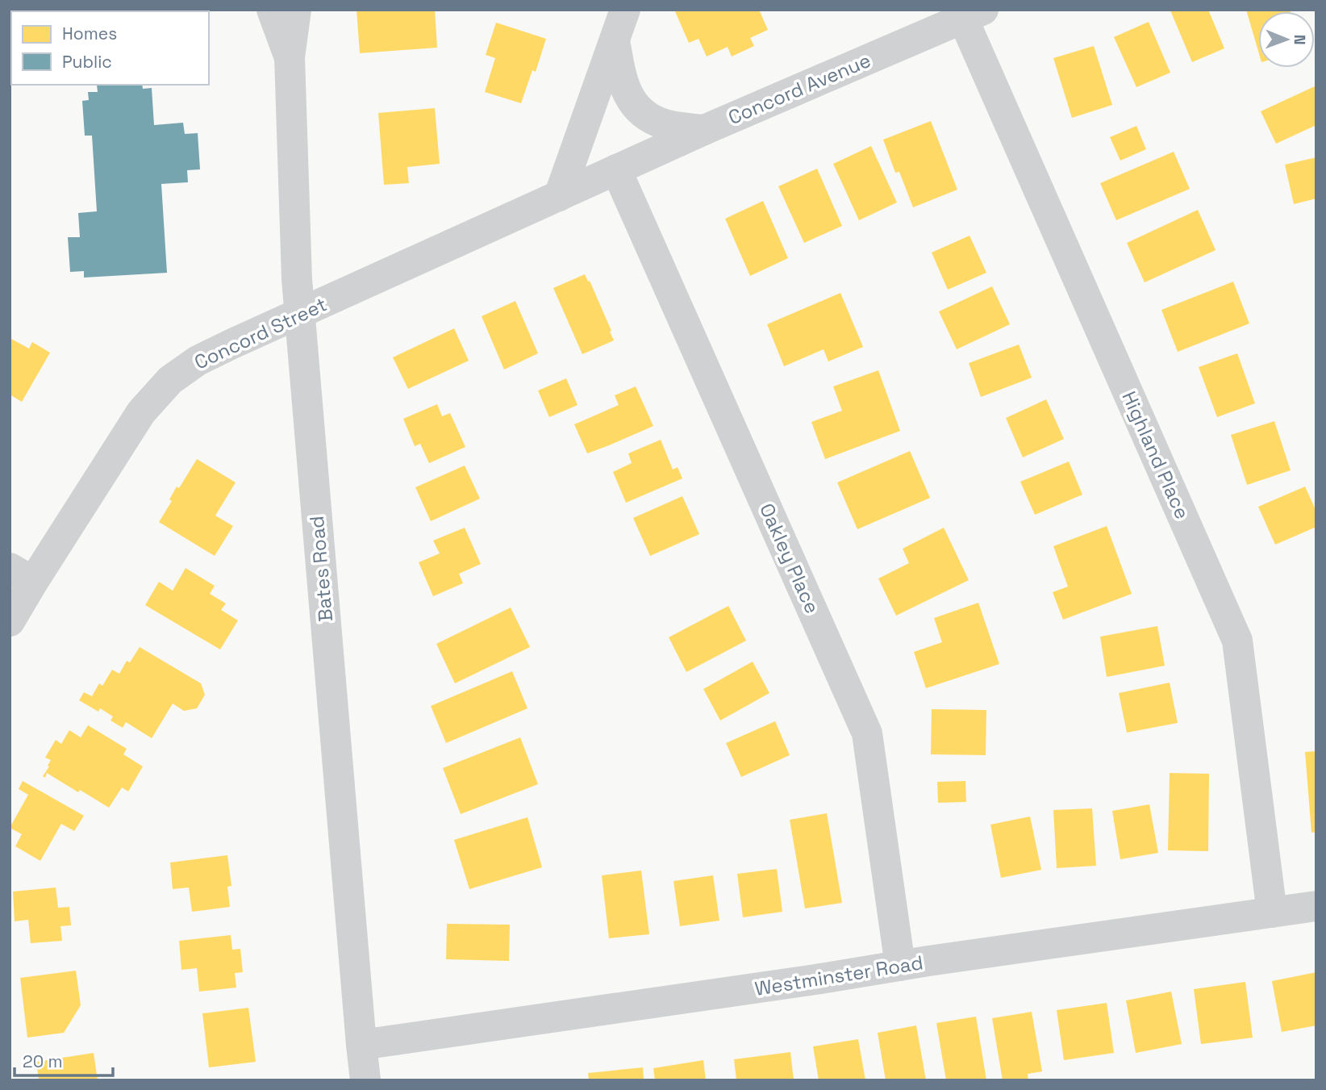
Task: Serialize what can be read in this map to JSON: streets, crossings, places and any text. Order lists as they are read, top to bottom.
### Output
{
  "streets": {
    "street": [
      "Concord Avenue",
      "Concord Street",
      "Highland Place",
      "Oakley Place",
      "Bates Road",
      "Westminster Road"
    ]
  },
  "crossings": [
    ["Concord Avenue", "Concord Street"],
    ["Concord Avenue", "Highland Place"],
    ["Concord Avenue", "Oakley Place"],
    ["Concord Street", "Oakley Place"],
    ["Concord Street", "Bates Road"],
    ["Highland Place", "Westminster Road"],
    ["Oakley Place", "Westminster Road"],
    ["Bates Road", "Westminster Road"]
  ],
  "legend": ["Homes", "Public"],
  "scale_bar": "20 m",
  "north": "right"
}
